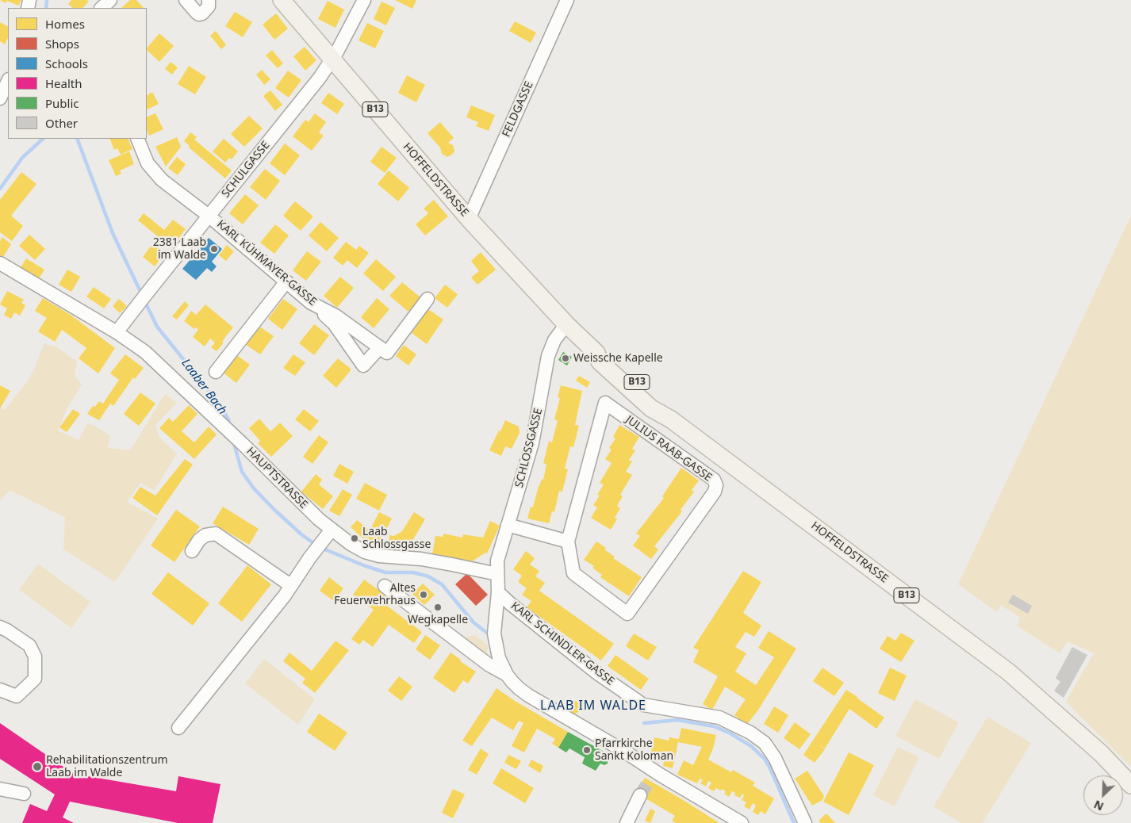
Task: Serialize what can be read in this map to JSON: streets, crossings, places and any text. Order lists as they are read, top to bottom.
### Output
{
  "streets": {
    "main road": ["B13", "HOFFELDSTRASSE"],
    "street": [
      "FELDGASSE",
      "SCHULGASSE",
      "KARL KÜHMAYER-GASSE",
      "SCHLOSSGASSE",
      "JULIUS RAAB-GASSE",
      "HAUPTSTRASSE",
      "KARL SCHINDLER-GASSE"
    ]
  },
  "crossings": [
    ["FELDGASSE", "HOFFELDSTRASSE"],
    ["SCHULGASSE", "HOFFELDSTRASSE"],
    ["SCHULGASSE", "KARL KÜHMAYER-GASSE"],
    ["SCHULGASSE", "HAUPTSTRASSE"],
    ["HOFFELDSTRASSE", "SCHLOSSGASSE"],
    ["SCHLOSSGASSE", "HAUPTSTRASSE"]
  ],
  "districts": ["LAAB IM WALDE"],
  "water": ["Laaber Bach"],
  "places": [
    "2381 Laab im Walde",
    "Weissche Kapelle",
    "Laab Schlossgasse",
    "Altes Feuerwehrhaus",
    "Wegkapelle",
    "Pfarrkirche Sankt Koloman",
    "Rehabilitationszentrum Laab im Walde"
  ],
  "legend": [
    "Homes",
    "Shops",
    "Schools",
    "Health",
    "Public",
    "Other"
  ],
  "north": "bottom left"
}
